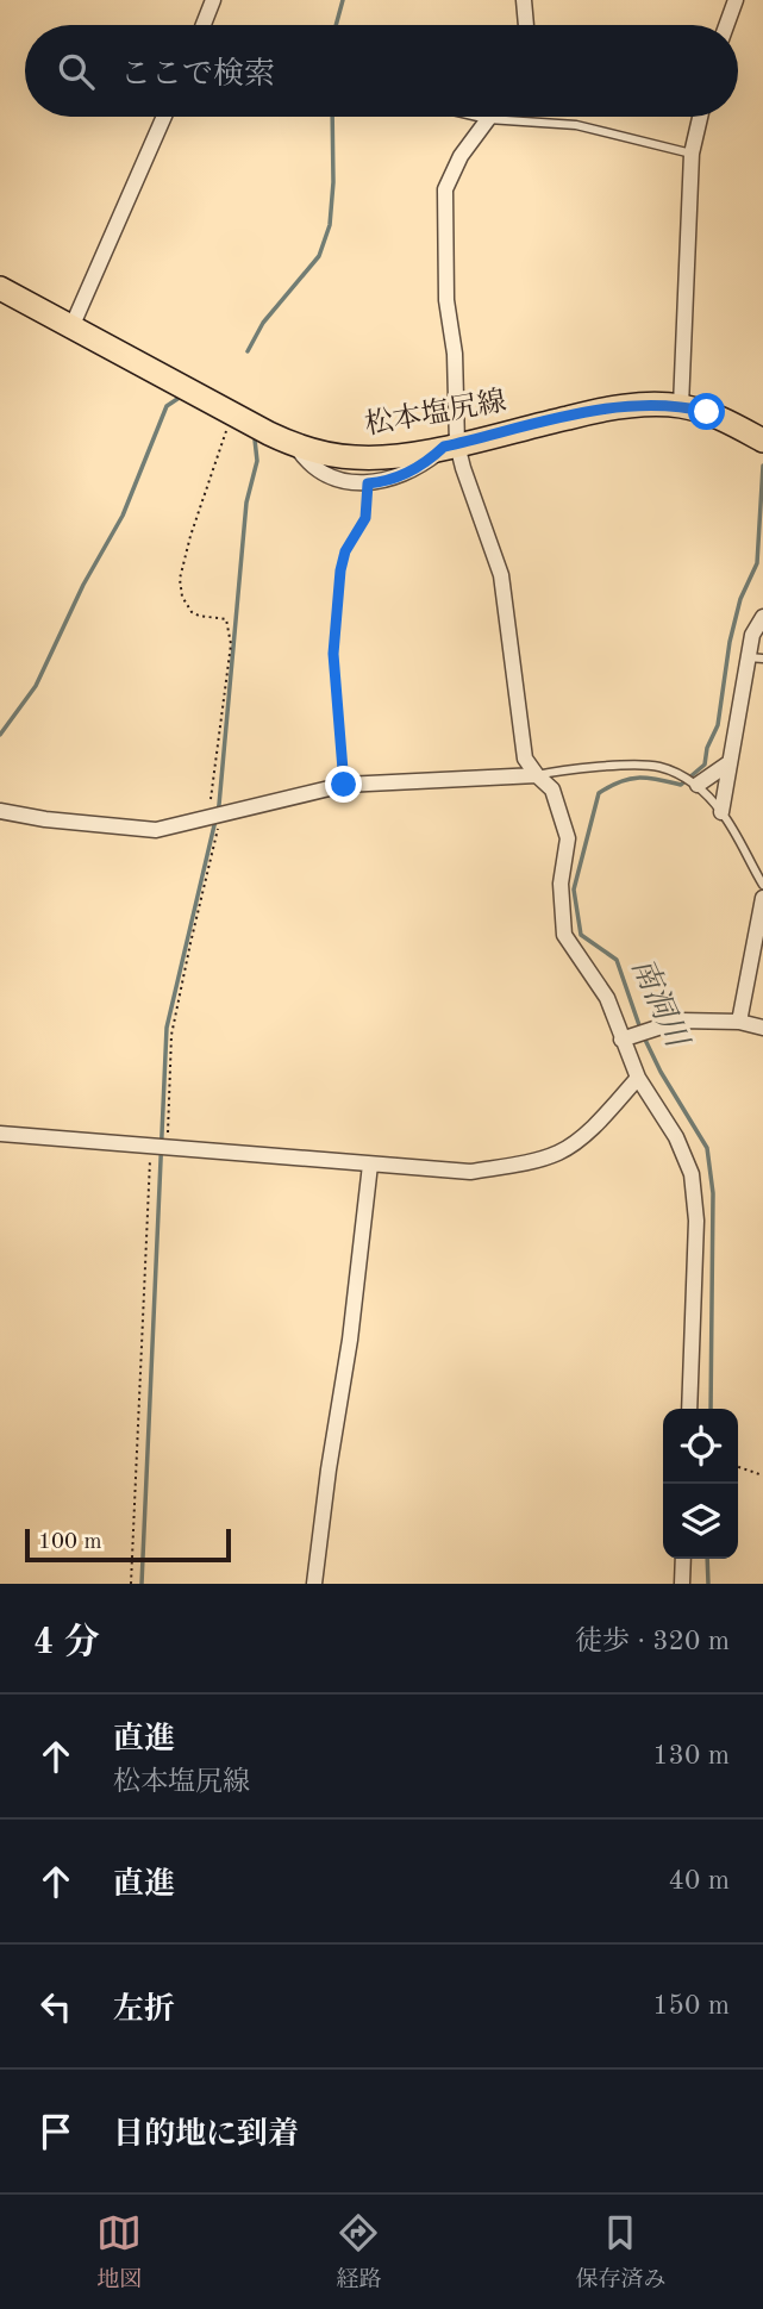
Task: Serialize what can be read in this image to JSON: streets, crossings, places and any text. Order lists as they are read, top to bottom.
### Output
{
  "streets": {
    "main road": ["松本塩尻線"]
  },
  "water": ["南洞川"],
  "scale_bar": "100 m",
  "page": {
    "search": "ここで検索",
    "scale": "100 m",
    "heading": ["4 分", "徒歩 · 320 m"],
    "list": [
      ["直進", "松本塩尻線", "130 m"],
      ["直進", "40 m"],
      ["左折", "150 m"],
      "目的地に到着"
    ],
    "nav": ["地図", "経路", "保存済み"]
  }
}
